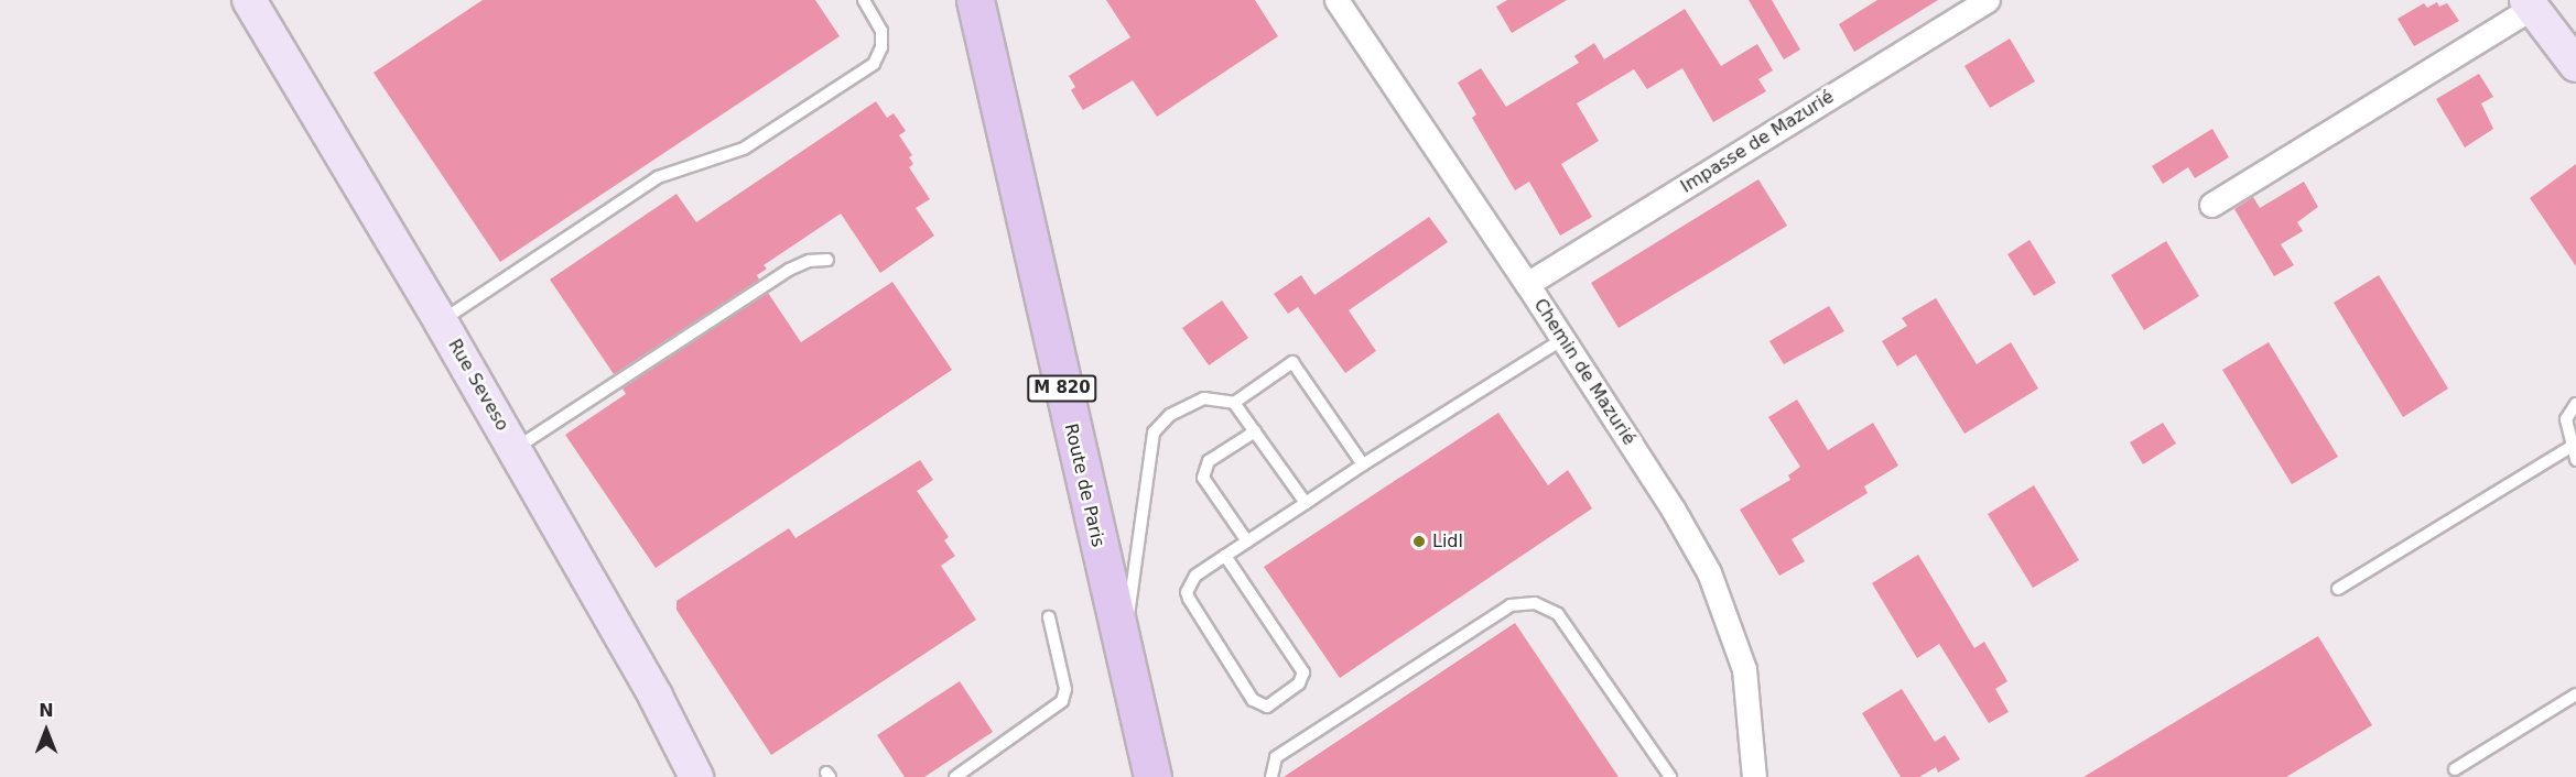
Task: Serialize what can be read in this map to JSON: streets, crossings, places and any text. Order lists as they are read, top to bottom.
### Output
{
  "streets": {
    "main road": ["M 820", "Route de Paris"],
    "street": ["Impasse de Mazurié", "Chemin de Mazurié", "Rue Seveso"]
  },
  "crossings": [
    ["Impasse de Mazurié", "Chemin de Mazurié"]
  ],
  "places": ["Lidl"],
  "north": "top"
}
